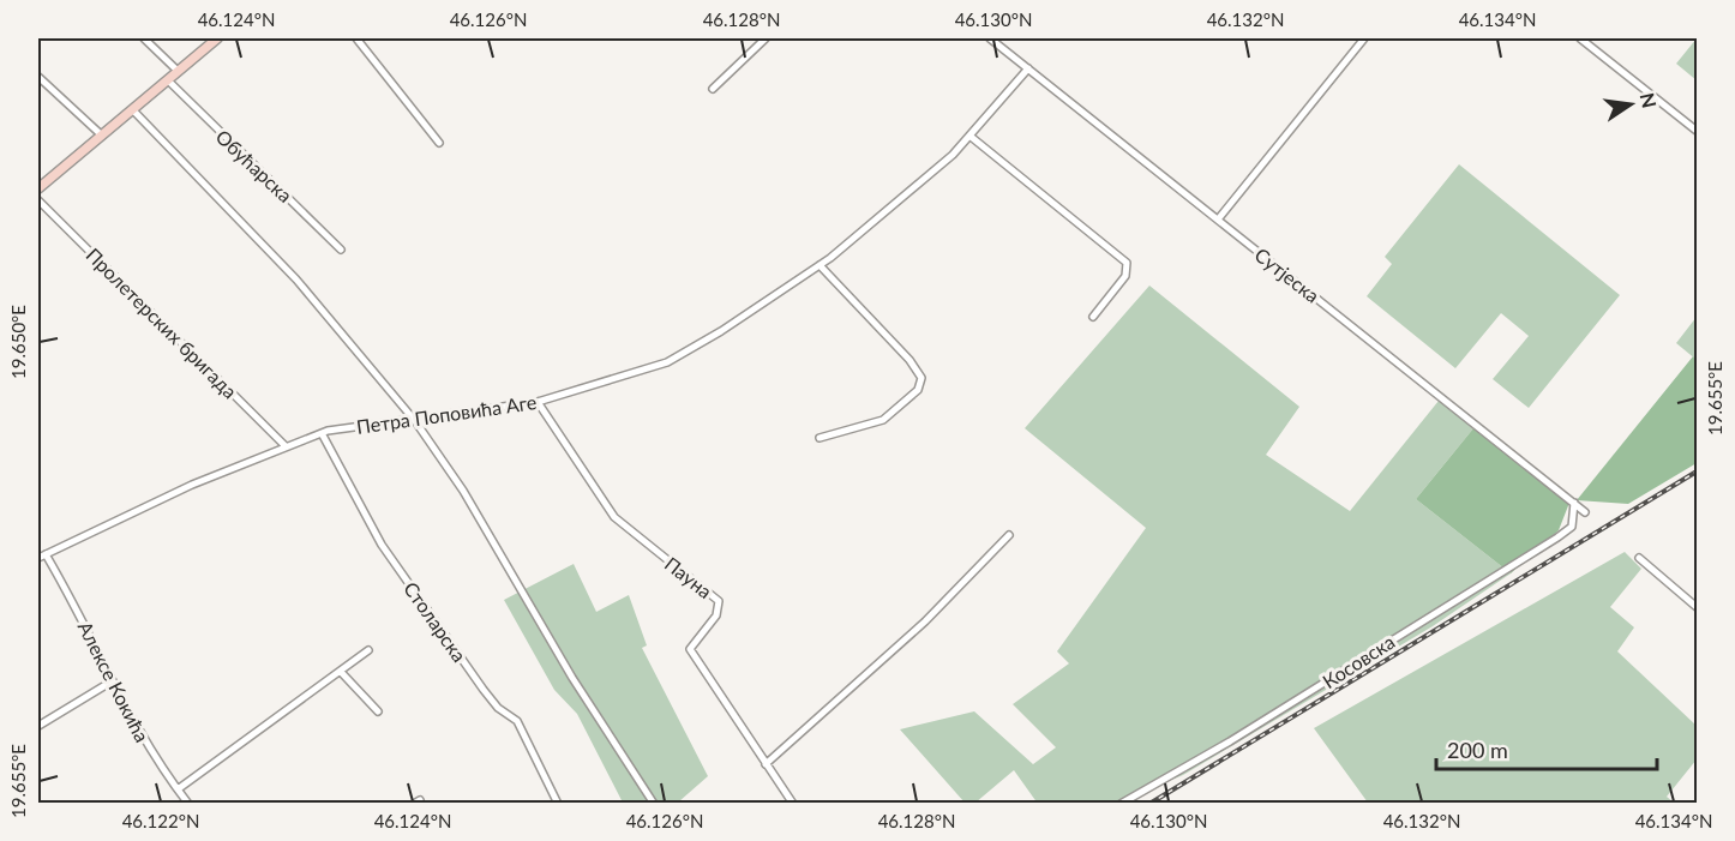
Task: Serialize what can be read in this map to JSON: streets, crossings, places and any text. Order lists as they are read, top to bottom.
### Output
{
  "streets": {
    "street": [
      "Обућарска",
      "Сутјеска",
      "Пролетерских бригада",
      "Петра Поповића Аге",
      "Пауна",
      "Столарска",
      "Косовска",
      "Алексе Кокића"
    ]
  },
  "crossings": [
    ["Сутјеска", "Петра Поповића Аге"],
    ["Сутјеска", "Косовска"],
    ["Пролетерских бригада", "Петра Поповића Аге"],
    ["Петра Поповића Аге", "Пауна"],
    ["Петра Поповића Аге", "Столарска"],
    ["Петра Поповића Аге", "Алексе Кокића"]
  ],
  "scale_bar": "200 m",
  "north": "right",
  "coordinates": [
    "46.124°N",
    "46.126°N",
    "46.128°N",
    "46.130°N",
    "46.132°N",
    "46.134°N",
    "19.650°E",
    "19.655°E",
    "46.122°N"
  ]
}
